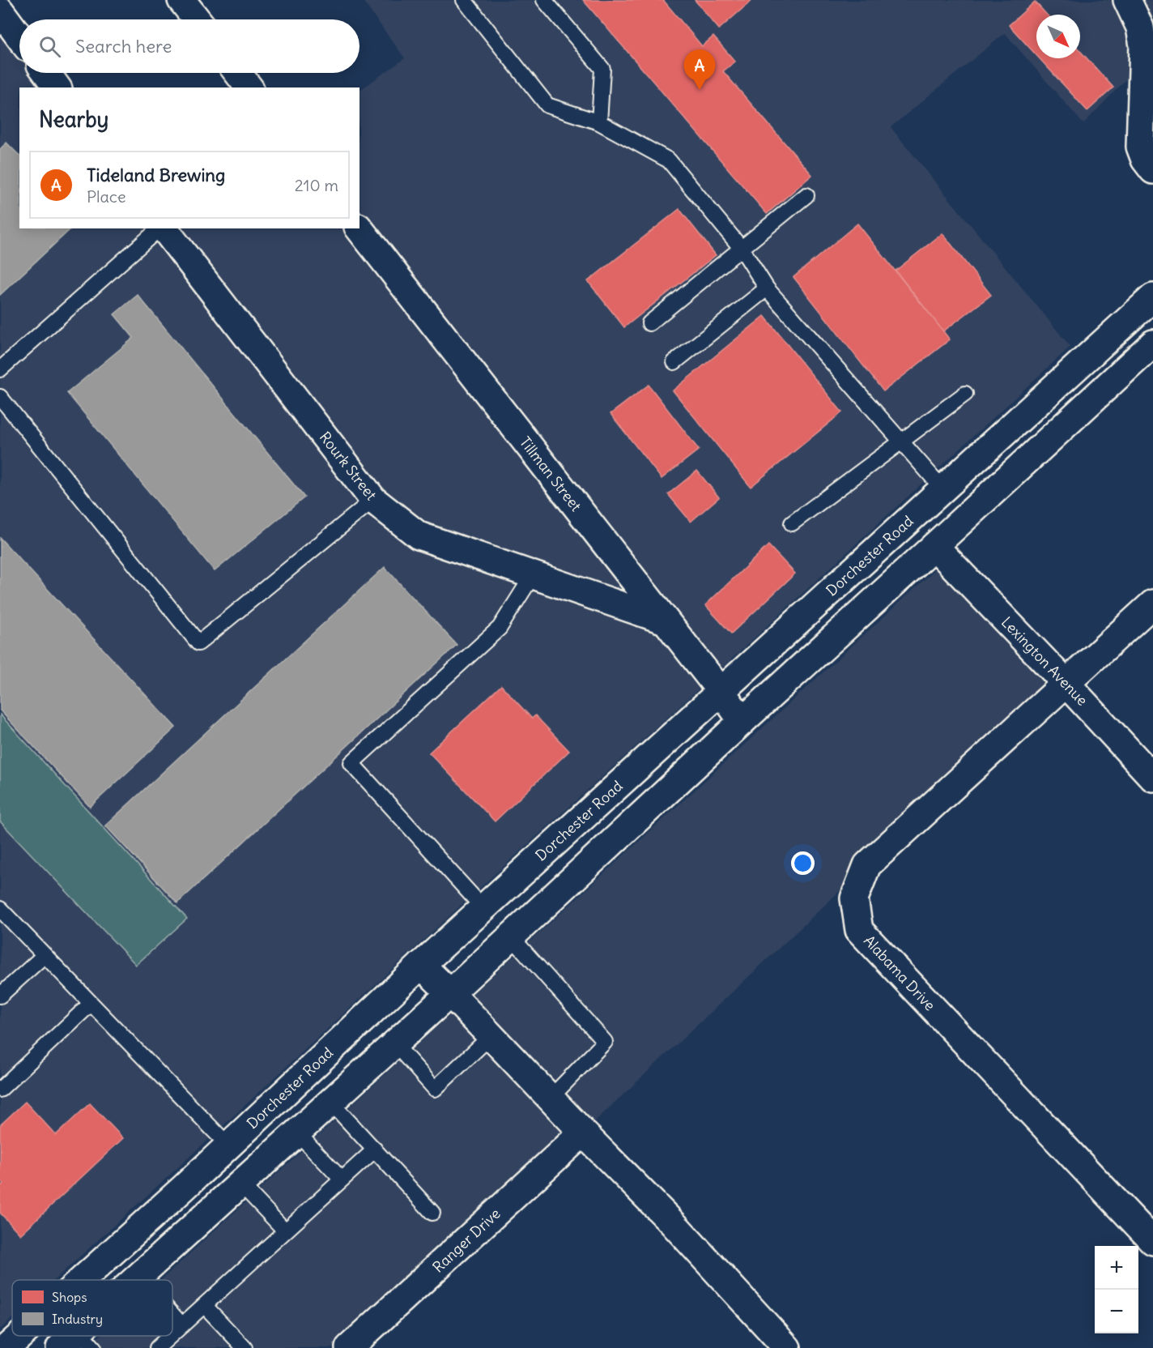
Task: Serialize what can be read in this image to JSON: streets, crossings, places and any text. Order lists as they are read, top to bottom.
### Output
{
  "streets": {
    "street": [
      "Rourk Street",
      "Tillman Street",
      "Dorchester Road",
      "Lexington Avenue",
      "Alabama Drive",
      "Ranger Drive"
    ]
  },
  "crossings": [
    ["Rourk Street", "Tillman Street"],
    ["Tillman Street", "Dorchester Road"],
    ["Lexington Avenue", "Alabama Drive"]
  ],
  "legend": ["Shops", "Industry"],
  "north": "bottom right",
  "page": {
    "search": "Search here",
    "pins": "A",
    "heading": "Nearby",
    "list": [
      {
        "mark": "A",
        "name": "Tideland Brewing",
        "note": "Place",
        "value": "210 m"
      }
    ],
    "map_buttons": ["+", "−"]
  }
}
